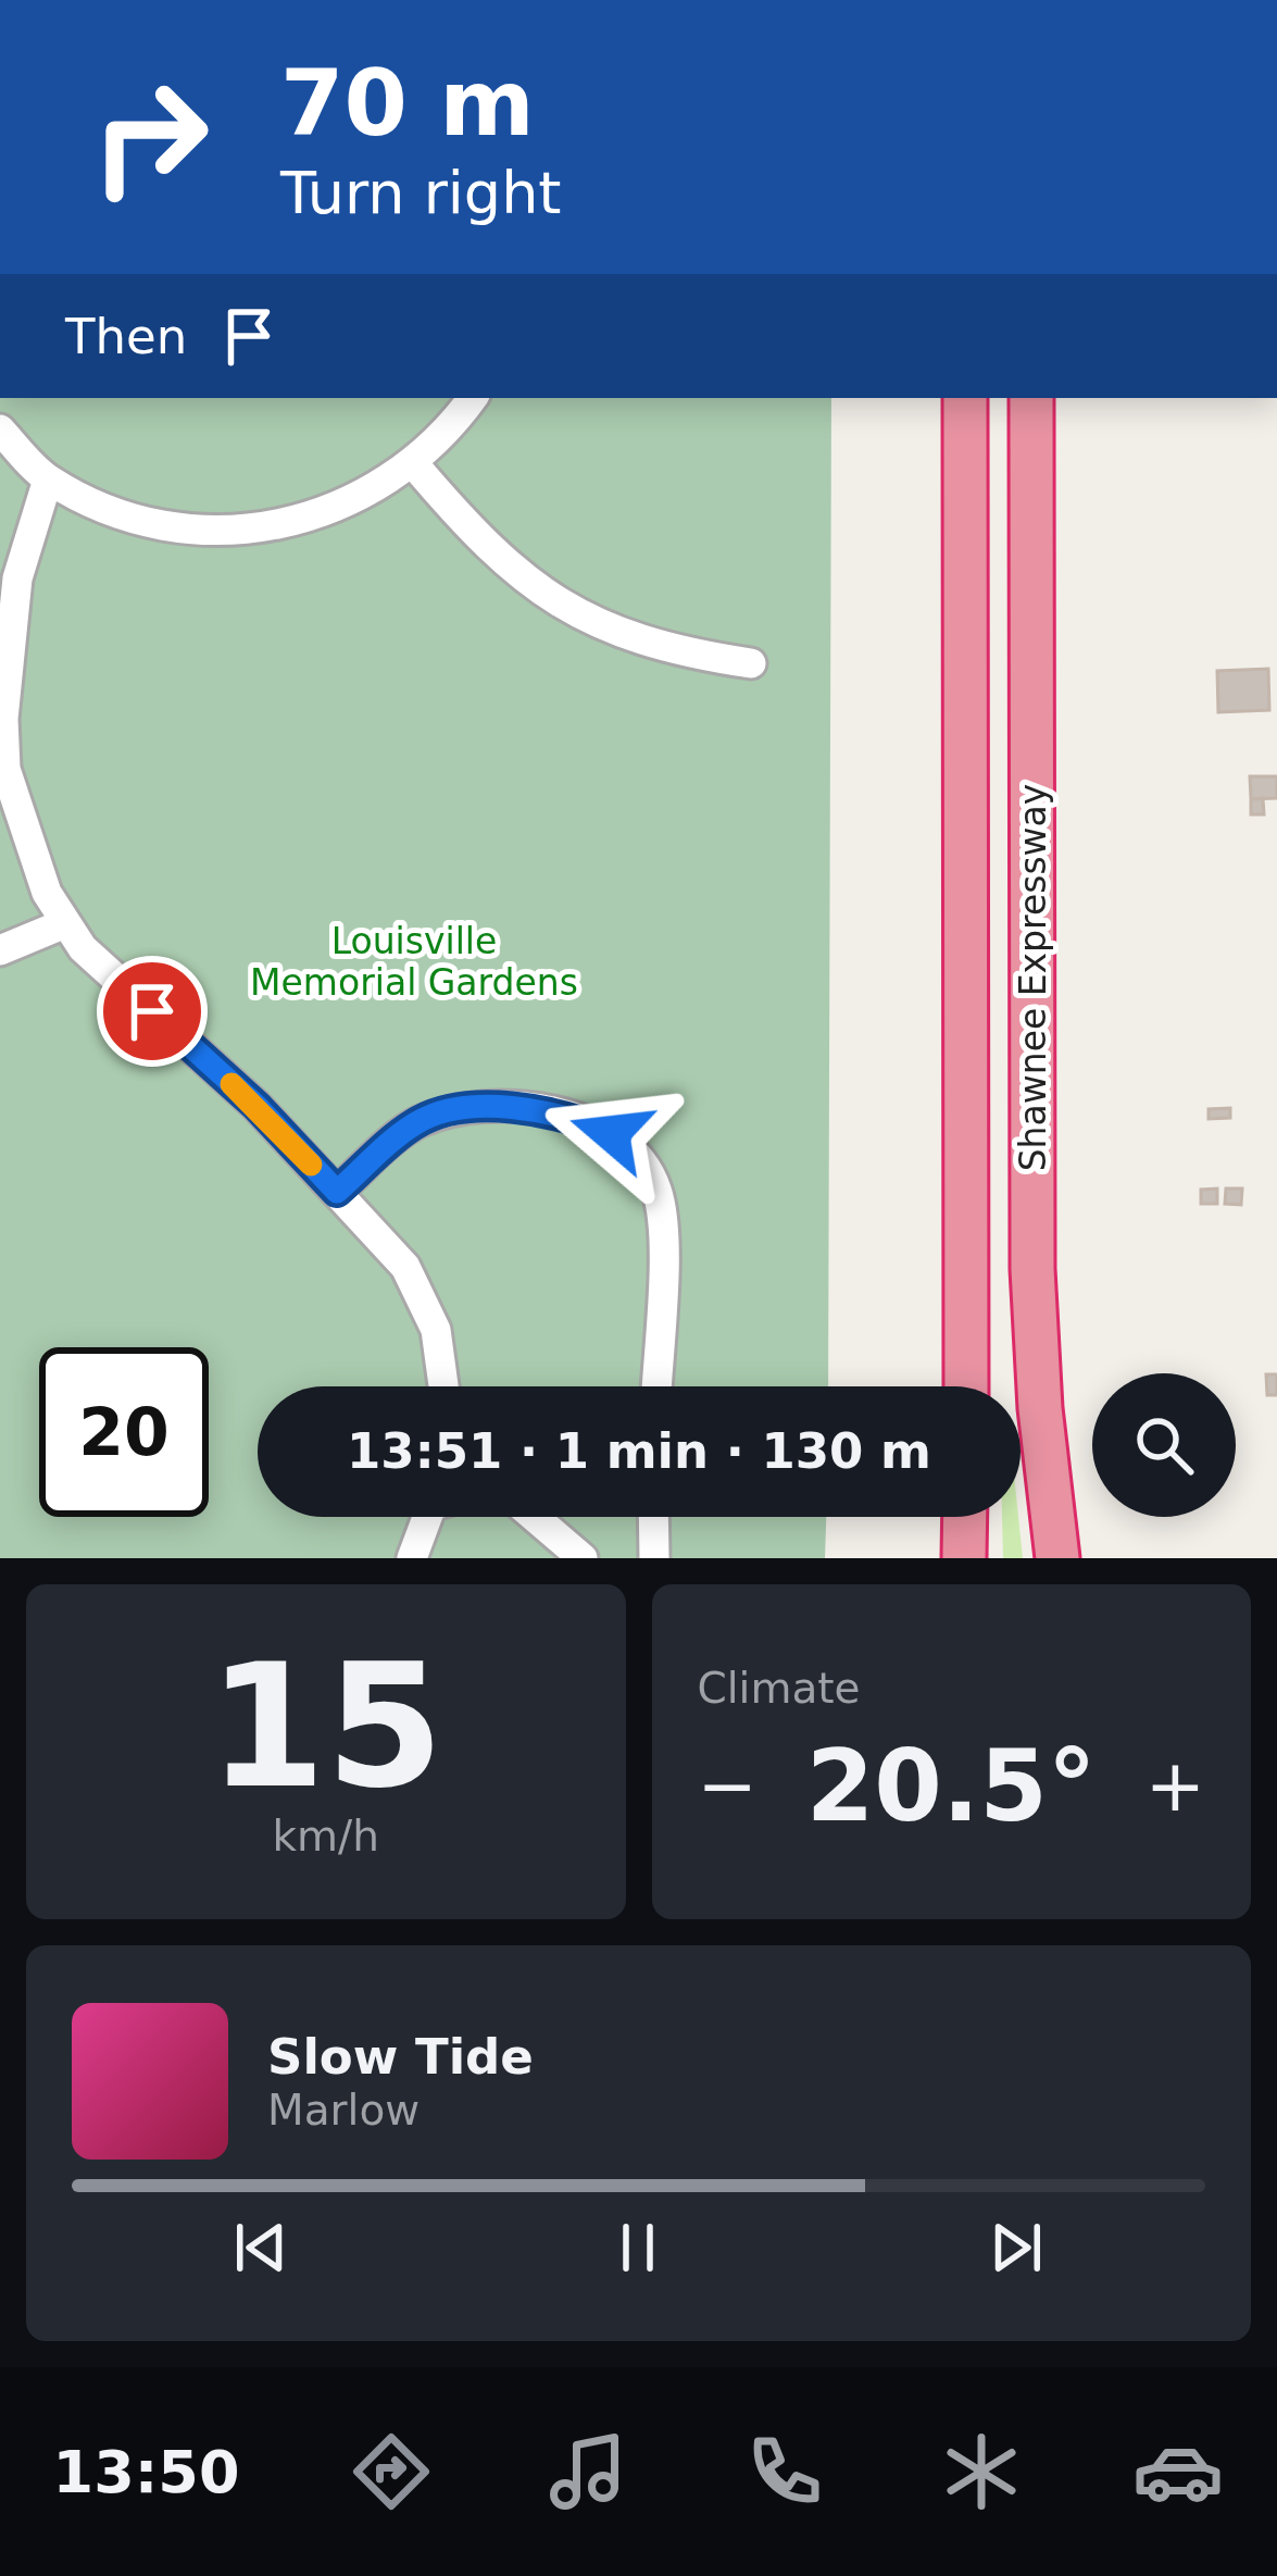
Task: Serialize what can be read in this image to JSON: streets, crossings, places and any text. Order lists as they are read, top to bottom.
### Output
{
  "streets": {
    "highway": ["Shawnee Expressway"]
  },
  "parks": ["Louisville Memorial Gardens"],
  "page": {
    "turn": ["70 m", "Turn right"],
    "then": "Then",
    "limit": "20",
    "trip": "13:51 · 1 min · 130 m",
    "tile": [
      ["15", "km/h"],
      "Climate"
    ],
    "heat": ["−", "20.5°", "+"],
    "song": ["Slow Tide", "Marlow"],
    "tabs": "13:50"
  }
}
